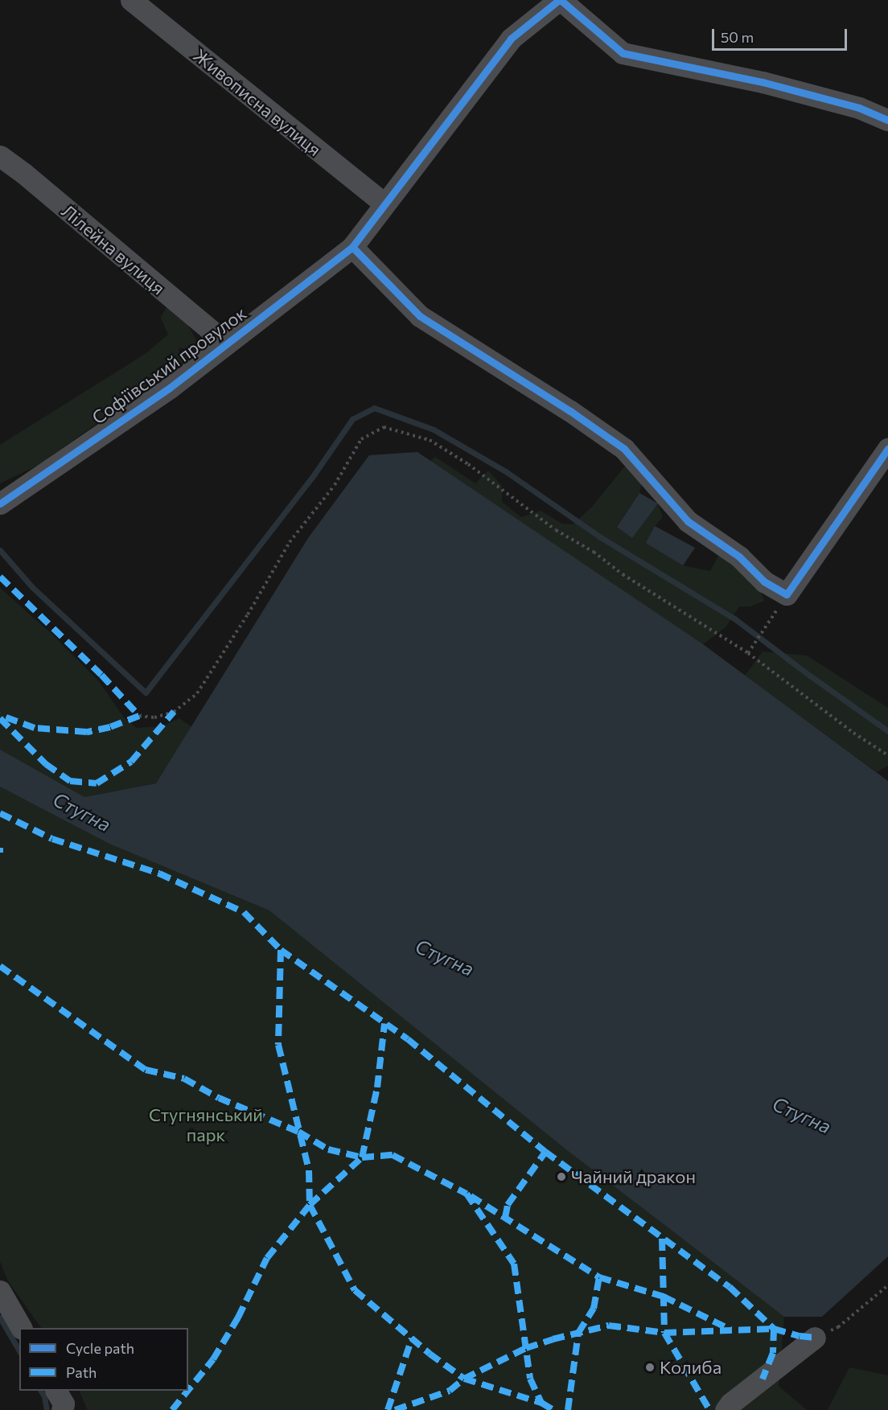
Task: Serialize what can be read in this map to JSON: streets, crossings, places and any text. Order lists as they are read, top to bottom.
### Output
{
  "streets": {
    "street": ["Живописна вулиця", "Лілейна вулиця", "Софіївський провулок"]
  },
  "crossings": [
    ["Живописна вулиця", "Софіївський провулок"],
    ["Лілейна вулиця", "Софіївський провулок"]
  ],
  "water": ["Стугна"],
  "parks": ["Стугнянський парк"],
  "places": ["Чайний дракон", "Колиба"],
  "legend": ["Cycle path", "Path"],
  "scale_bar": "50 m"
}
